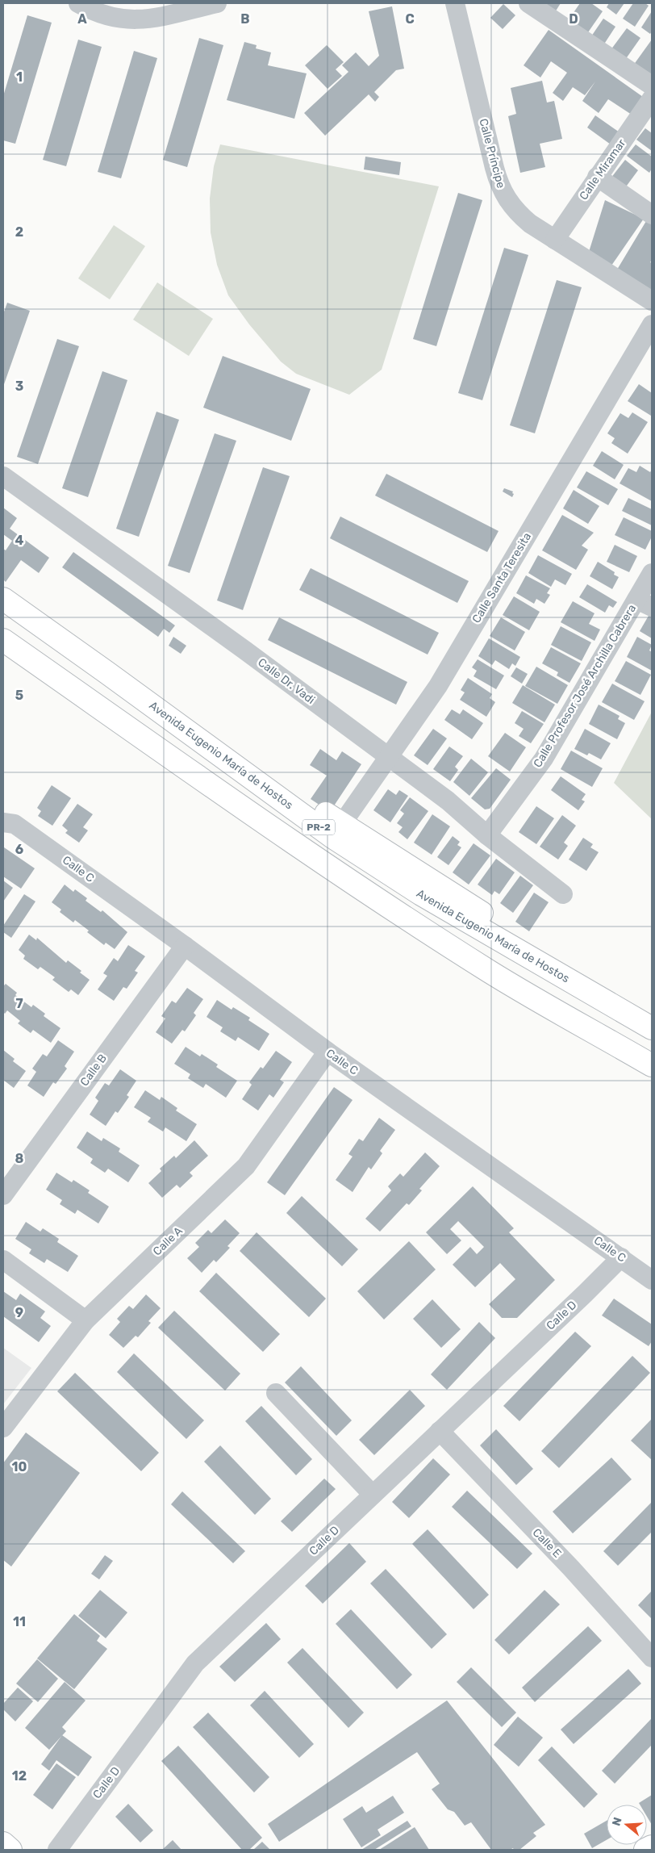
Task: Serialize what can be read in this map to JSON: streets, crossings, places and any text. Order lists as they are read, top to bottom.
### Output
{
  "streets": {
    "main road": ["Avenida Eugenio María de Hostos", "PR-2"],
    "street": [
      "Calle Príncipe",
      "Calle Miramar",
      "Calle Santa Teresita",
      "Calle Dr. Vadi",
      "Calle Profesor José Archilla Cabrera",
      "Calle C",
      "Calle B",
      "Calle A",
      "Calle D",
      "Calle E"
    ]
  },
  "crossings": [
    ["Calle Príncipe", "Calle Miramar"],
    ["Calle Santa Teresita", "Calle Dr. Vadi"],
    ["Calle Dr. Vadi", "Calle Profesor José Archilla Cabrera"],
    ["Calle C", "Calle B"],
    ["Calle C", "Calle A"],
    ["Calle C", "Calle D"],
    ["Calle D", "Calle E"]
  ],
  "north": "left",
  "grid": {
    "columns": [
      "A",
      "B",
      "C",
      "D"
    ],
    "rows": [
      "1",
      "2",
      "3",
      "4",
      "5",
      "6",
      "7",
      "8",
      "9",
      "10",
      "11",
      "12"
    ]
  }
}
